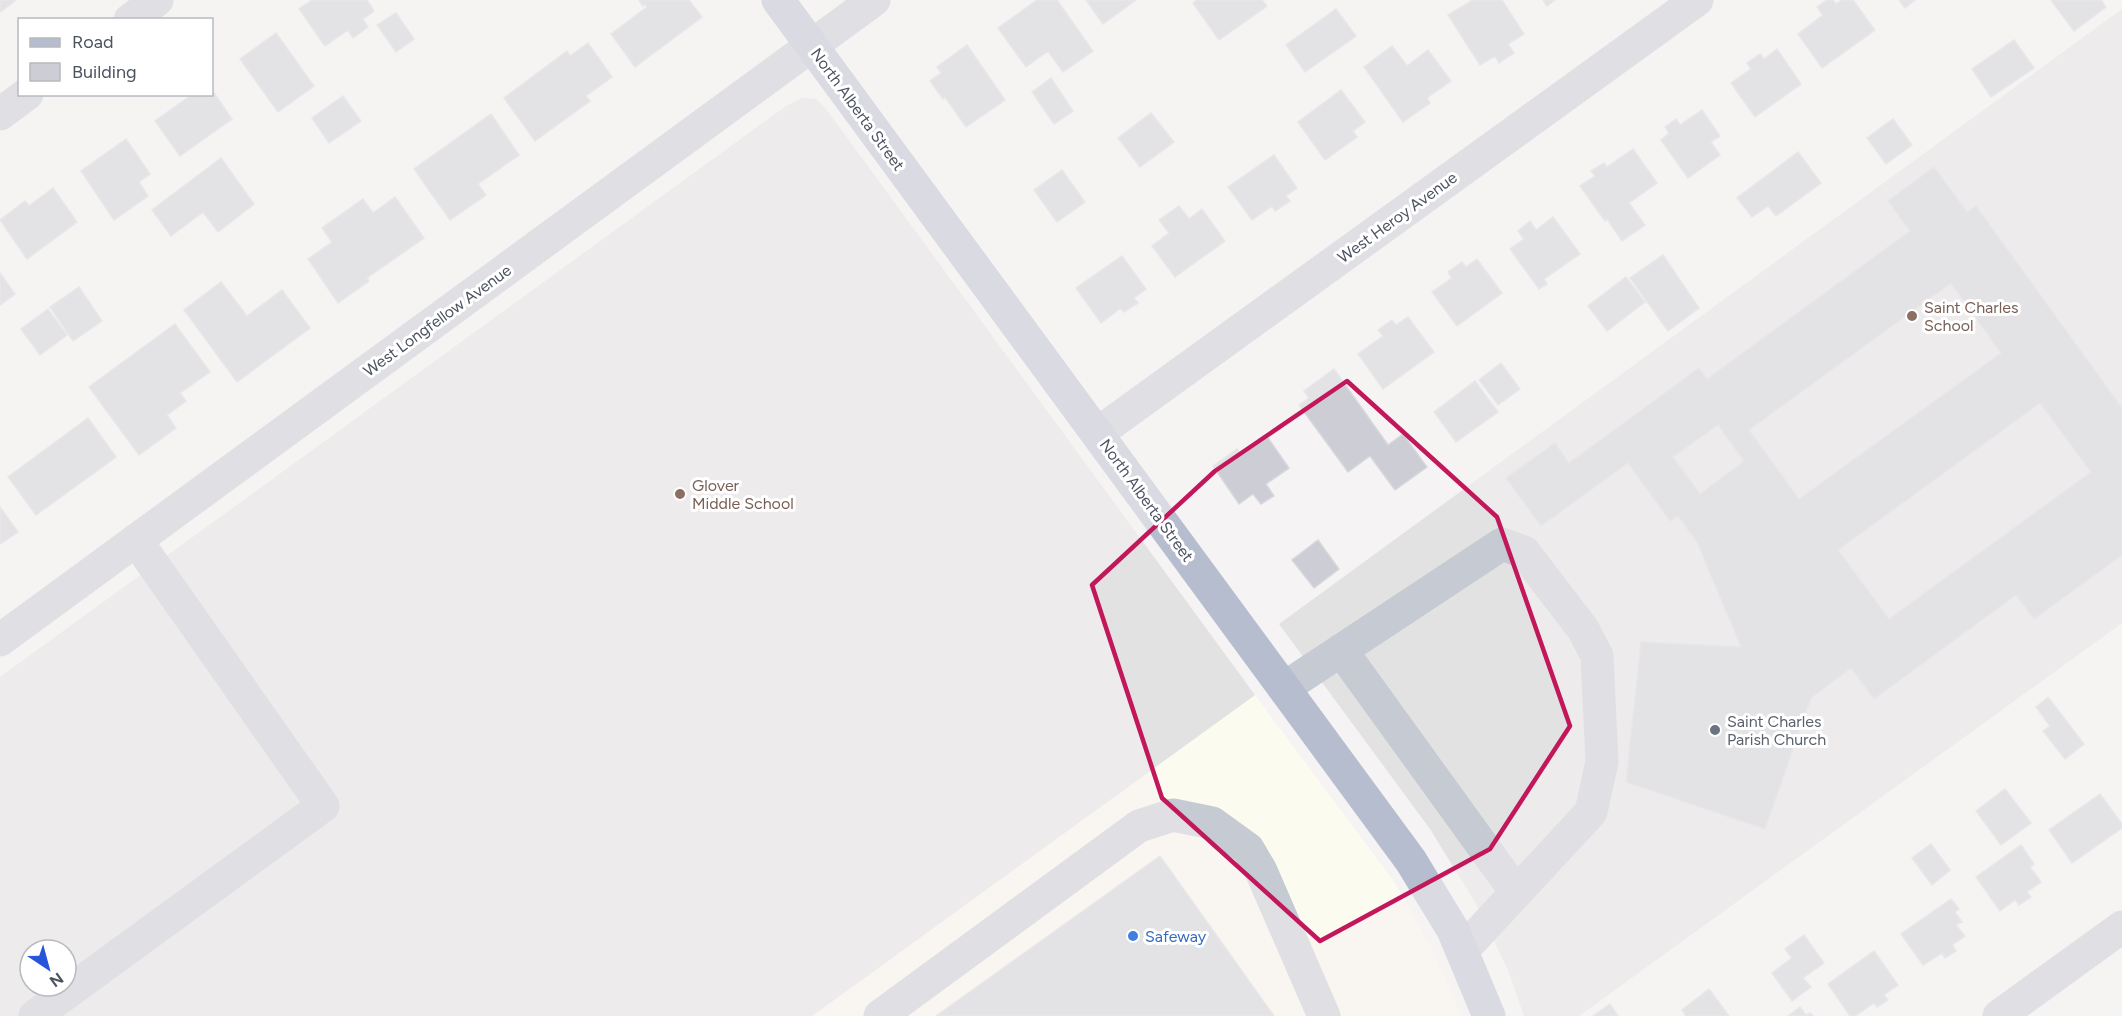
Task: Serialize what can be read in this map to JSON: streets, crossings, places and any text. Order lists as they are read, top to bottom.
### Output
{
  "streets": {
    "main road": ["North Alberta Street"],
    "street": ["West Heroy Avenue", "West Longfellow Avenue"]
  },
  "crossings": [
    ["North Alberta Street", "West Heroy Avenue"],
    ["North Alberta Street", "West Longfellow Avenue"]
  ],
  "places": [
    "Saint Charles School",
    "Glover Middle School",
    "Saint Charles Parish Church",
    "Safeway"
  ],
  "legend": ["Road", "Building"],
  "north": "bottom right"
}
